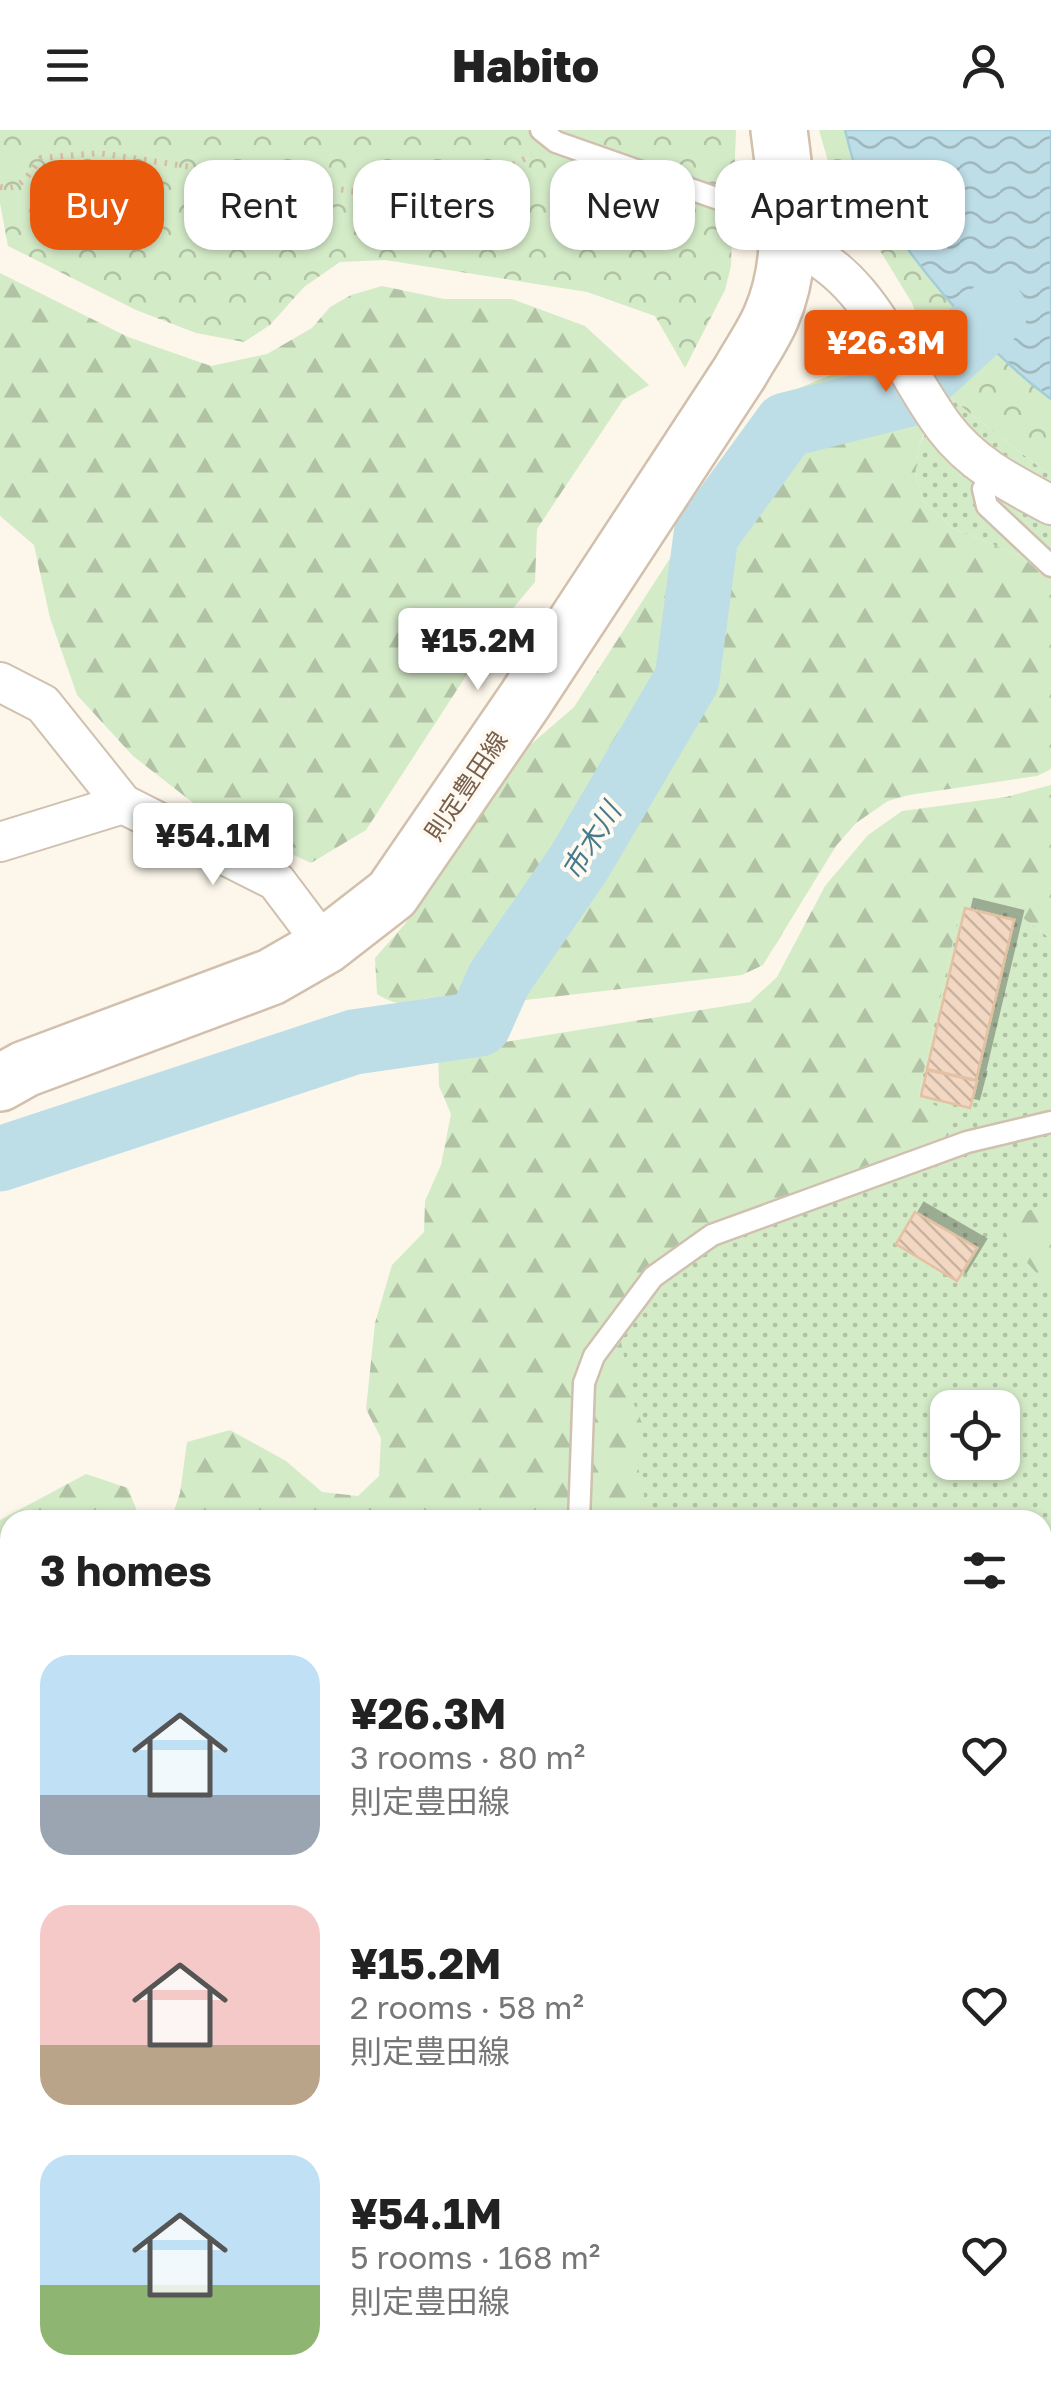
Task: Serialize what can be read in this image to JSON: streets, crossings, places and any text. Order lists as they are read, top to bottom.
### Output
{
  "streets": {
    "main road": ["則定豊田線"]
  },
  "water": ["市木川"],
  "page": {
    "header": "Habito",
    "chip": [
      "Buy",
      "Rent",
      "Filters",
      "New",
      "Apartment"
    ],
    "price": ["¥26.3M", "¥15.2M", "¥54.1M"],
    "heading": "3 homes",
    "list": [
      {
        "name": "¥26.3M",
        "note": "3 rooms · 80 m² · 則定豊田線"
      },
      {
        "name": "¥15.2M",
        "note": "2 rooms · 58 m² · 則定豊田線"
      },
      {
        "name": "¥54.1M",
        "note": "5 rooms · 168 m² · 則定豊田線"
      }
    ]
  }
}
